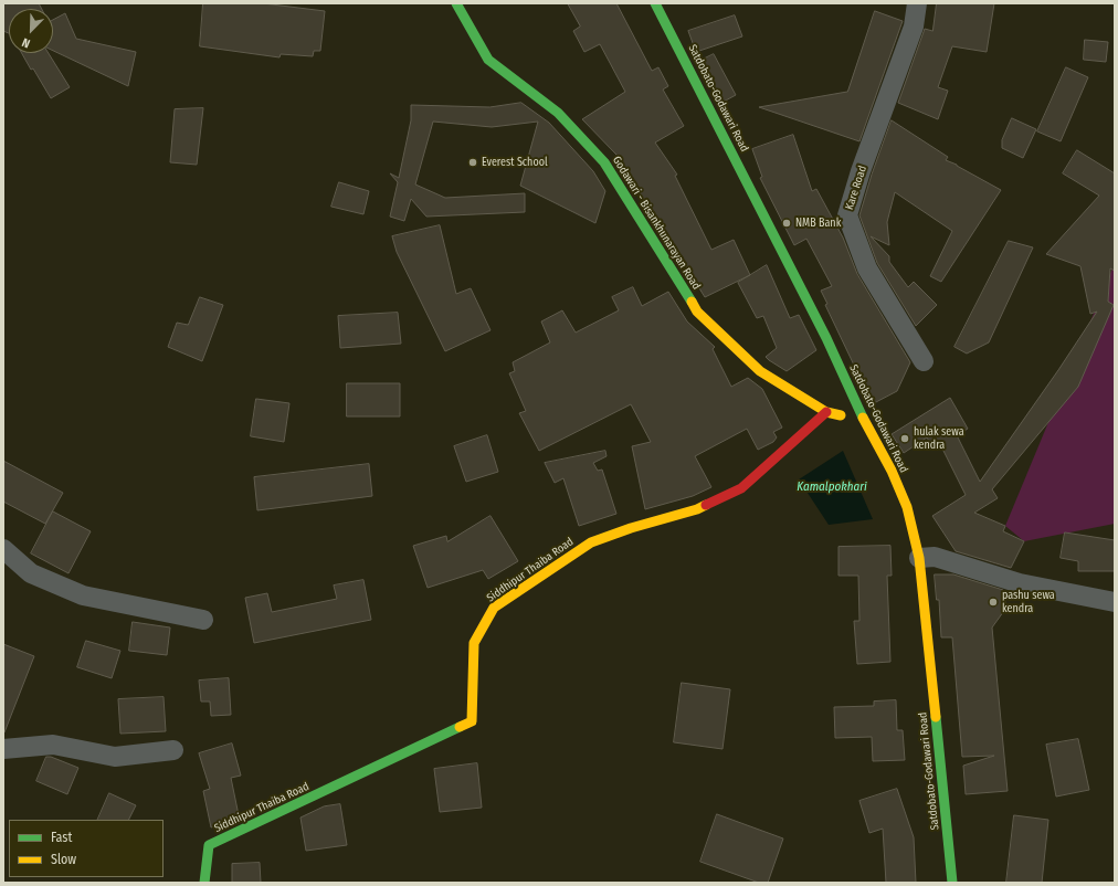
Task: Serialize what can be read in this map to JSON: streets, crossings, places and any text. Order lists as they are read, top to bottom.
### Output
{
  "streets": {
    "street": [
      "Satdobato-Godawari Road",
      "Kare Road",
      "Godawari - Bisankhunarayan Road",
      "Siddhipur Thaiba Road"
    ]
  },
  "crossings": [
    ["Satdobato-Godawari Road", "Godawari - Bisankhunarayan Road"],
    ["Godawari - Bisankhunarayan Road", "Siddhipur Thaiba Road"]
  ],
  "water": ["Kamalpokhari"],
  "places": [
    "Everest School",
    "NMB Bank",
    "hulak sewa kendra",
    "pashu sewa kendra"
  ],
  "legend": ["Fast", "Slow"],
  "north": "bottom left"
}
